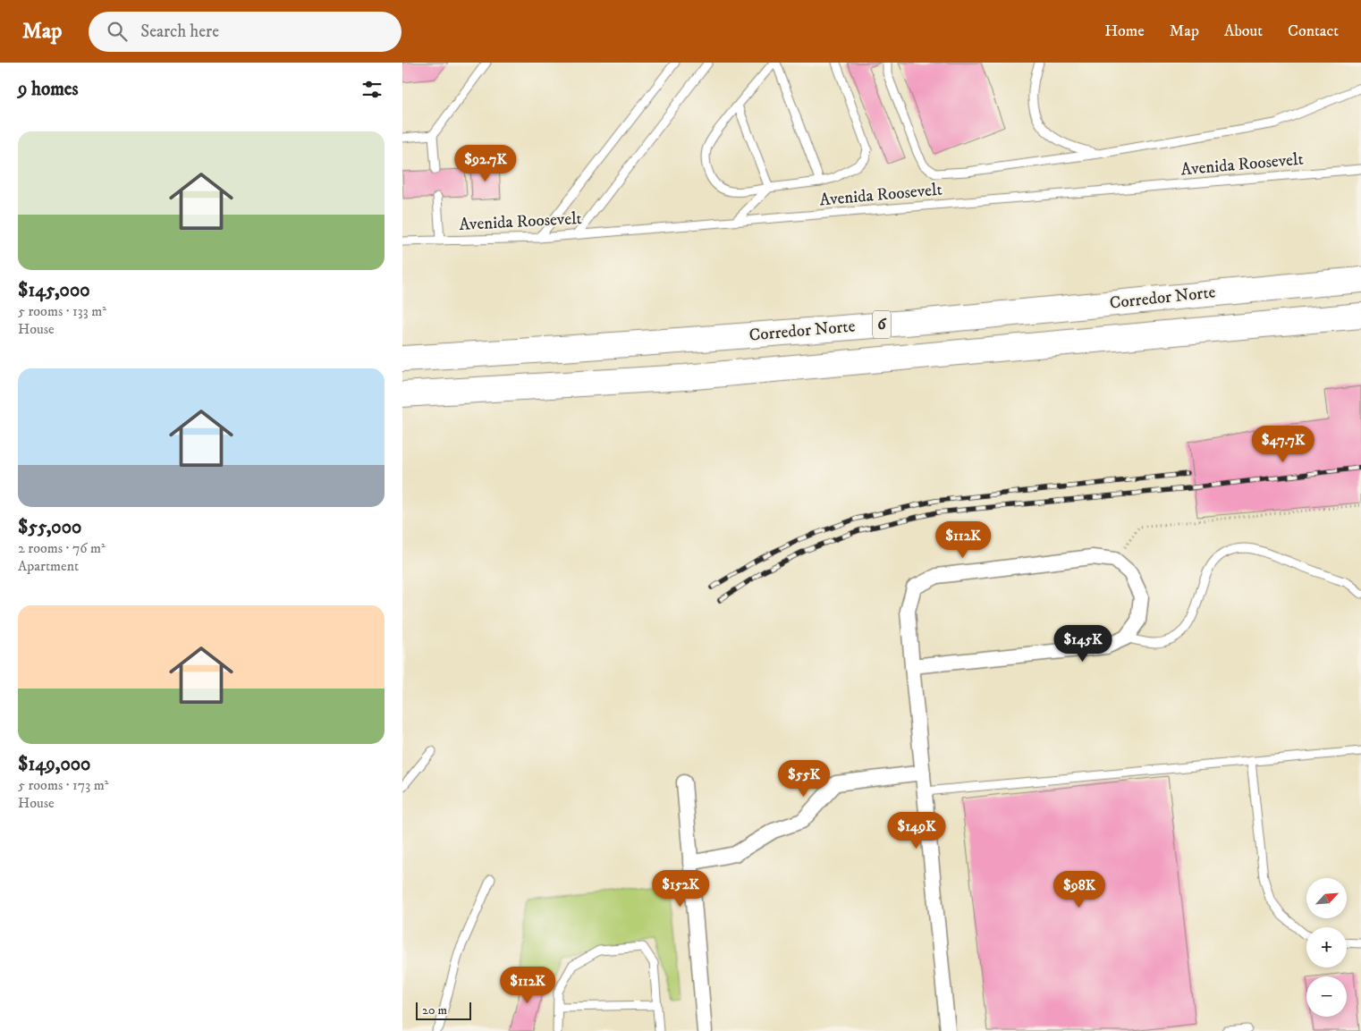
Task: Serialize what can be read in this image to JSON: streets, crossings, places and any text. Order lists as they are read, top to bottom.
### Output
{
  "streets": {
    "highway": ["Corredor Norte", "6"],
    "lane": ["Avenida Roosevelt"]
  },
  "scale_bar": "20 m",
  "north": "top right",
  "page": {
    "header": "Map",
    "search": "Search here",
    "nav": [
      "Home",
      "Map",
      "About",
      "Contact"
    ],
    "heading": "9 homes",
    "list": [
      {
        "name": "$145,000",
        "note": "5 rooms · 133 m² · House"
      },
      {
        "name": "$55,000",
        "note": "2 rooms · 76 m² · Apartment"
      },
      {
        "name": "$149,000",
        "note": "5 rooms · 173 m² · House"
      }
    ],
    "price": [
      "$92.7K",
      "$47.7K",
      "$112K",
      "$145K",
      "$55K",
      "$149K",
      "$152K",
      "$98K",
      "$112K"
    ],
    "map_buttons": ["+", "−"],
    "scale": "20 m"
  }
}
